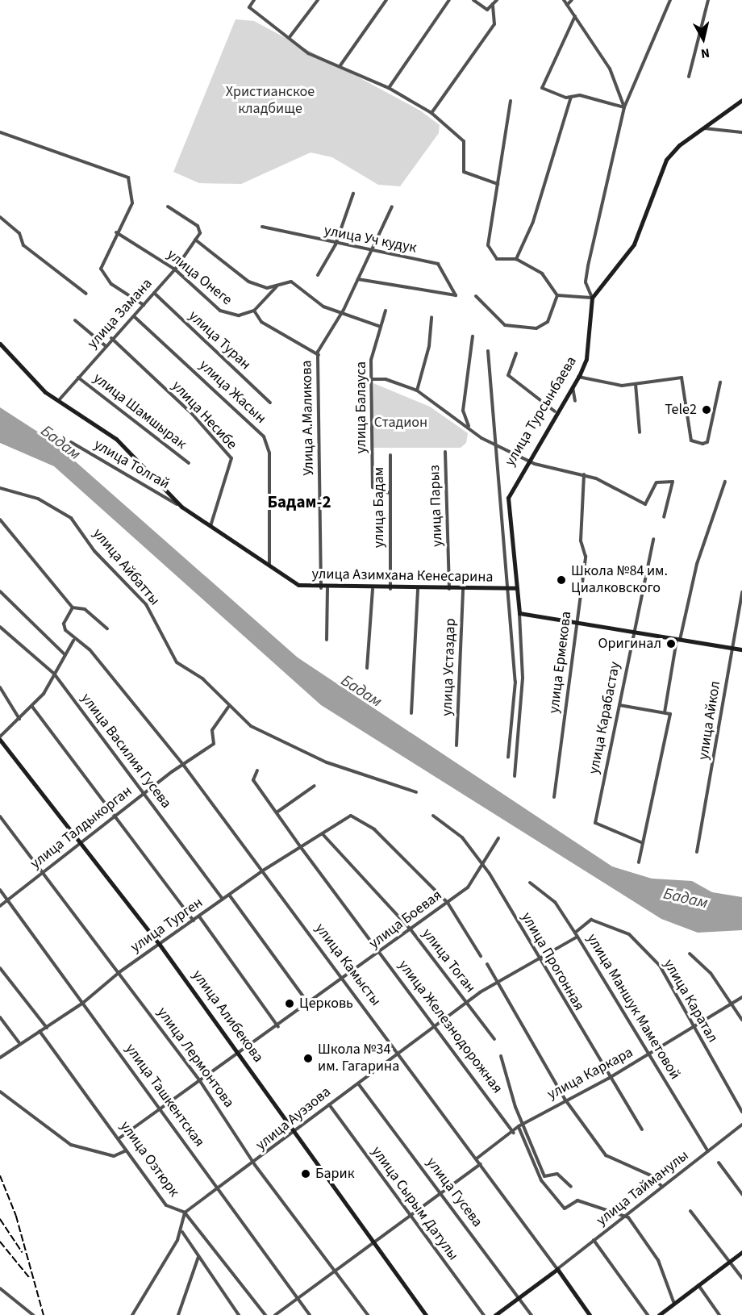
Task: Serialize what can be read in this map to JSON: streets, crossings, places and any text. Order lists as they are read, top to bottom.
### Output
{
  "streets": {
    "street": [
      "улица Уч кудук",
      "улица Онеге",
      "улица Замана",
      "улица Туран",
      "улица Жасын",
      "улица Балауса",
      "улица Шамшырак",
      "улица Турсынбаева",
      "улица Несибе",
      "Улица А.Маликова",
      "улица Толгай",
      "улица Парыз",
      "улица Бадам",
      "улица Айбатты",
      "улица Азимхана Кенесарина",
      "улица Ермекова",
      "улица Устаздар",
      "улица Карабастау",
      "улица Айкол",
      "улица Василия Гусева",
      "улица Талдыкорган",
      "улица Боевая",
      "улица Турген",
      "улица Тоган",
      "улица Прогонная",
      "улица Камысты",
      "улица Каратал",
      "улица Маншук Маметовой",
      "улица Алибекова",
      "улица Железнодорожная",
      "улица Лермонтова",
      "улица Каркара",
      "улица Ташкентская",
      "улица Ауэзова",
      "улица Озтюрк",
      "улица Тайманулы",
      "улица Гусева",
      "улица Сырым Датулы"
    ]
  },
  "crossings": [
    ["улица Уч кудук", "Улица А.Маликова"],
    ["улица Онеге", "улица Замана"],
    ["улица Замана", "улица Туран"],
    ["улица Замана", "улица Жасын"],
    ["улица Замана", "улица Шамшырак"],
    ["улица Замана", "улица Несибе"],
    ["улица Замана", "улица Азимхана Кенесарина"],
    ["улица Жасын", "улица Азимхана Кенесарина"],
    ["улица Балауса", "улица Бадам"],
    ["улица Турсынбаева", "улица Азимхана Кенесарина"],
    ["улица Несибе", "улица Азимхана Кенесарина"],
    ["Улица А.Маликова", "улица Азимхана Кенесарина"],
    ["улица Толгай", "улица Азимхана Кенесарина"],
    ["улица Парыз", "улица Азимхана Кенесарина"],
    ["улица Бадам", "улица Азимхана Кенесарина"],
    ["улица Айбатты", "улица Талдыкорган"],
    ["улица Азимхана Кенесарина", "улица Устаздар"],
    ["улица Василия Гусева", "улица Талдыкорган"],
    ["улица Василия Гусева", "улица Турген"],
    ["улица Талдыкорган", "улица Камысты"],
    ["улица Талдыкорган", "улица Алибекова"],
    ["улица Талдыкорган", "улица Лермонтова"],
    ["улица Талдыкорган", "улица Ташкентская"],
    ["улица Боевая", "улица Турген"],
    ["улица Боевая", "улица Тоган"],
    ["улица Боевая", "улица Прогонная"],
    ["улица Боевая", "улица Камысты"],
    ["улица Боевая", "улица Алибекова"],
    ["улица Боевая", "улица Железнодорожная"],
    ["улица Боевая", "улица Лермонтова"],
    ["улица Боевая", "улица Ташкентская"],
    ["улица Боевая", "улица Озтюрк"],
    ["улица Турген", "улица Тоган"],
    ["улица Турген", "улица Камысты"],
    ["улица Турген", "улица Алибекова"],
    ["улица Турген", "улица Железнодорожная"],
    ["улица Турген", "улица Лермонтова"],
    ["улица Турген", "улица Ташкентская"],
    ["улица Турген", "улица Озтюрк"],
    ["улица Тоган", "улица Ауэзова"],
    ["улица Прогонная", "улица Каркара"],
    ["улица Прогонная", "улица Ауэзова"],
    ["улица Камысты", "улица Ауэзова"],
    ["улица Камысты", "улица Тайманулы"],
    ["улица Каратал", "улица Маншук Маметовой"],
    ["улица Каратал", "улица Каркара"],
    ["улица Каратал", "улица Ауэзова"],
    ["улица Маншук Маметовой", "улица Каркара"],
    ["улица Маншук Маметовой", "улица Ауэзова"],
    ["улица Маншук Маметовой", "улица Тайманулы"],
    ["улица Алибекова", "улица Ауэзова"],
    ["улица Железнодорожная", "улица Ауэзова"],
    ["улица Лермонтова", "улица Ауэзова"],
    ["улица Ташкентская", "улица Ауэзова"],
    ["улица Ауэзова", "улица Озтюрк"],
    ["улица Ауэзова", "улица Гусева"],
    ["улица Ауэзова", "улица Сырым Датулы"]
  ],
  "districts": ["Бадам-2"],
  "water": ["Бадам"],
  "parks": ["Христианское кладбище", "Стадион"],
  "places": [
    "Tele2",
    "Школа №84 им. Циалковского",
    "Оригинал",
    "Церковь",
    "Школа №34 им. Гагарина",
    "Барик"
  ],
  "north": "bottom"
}
